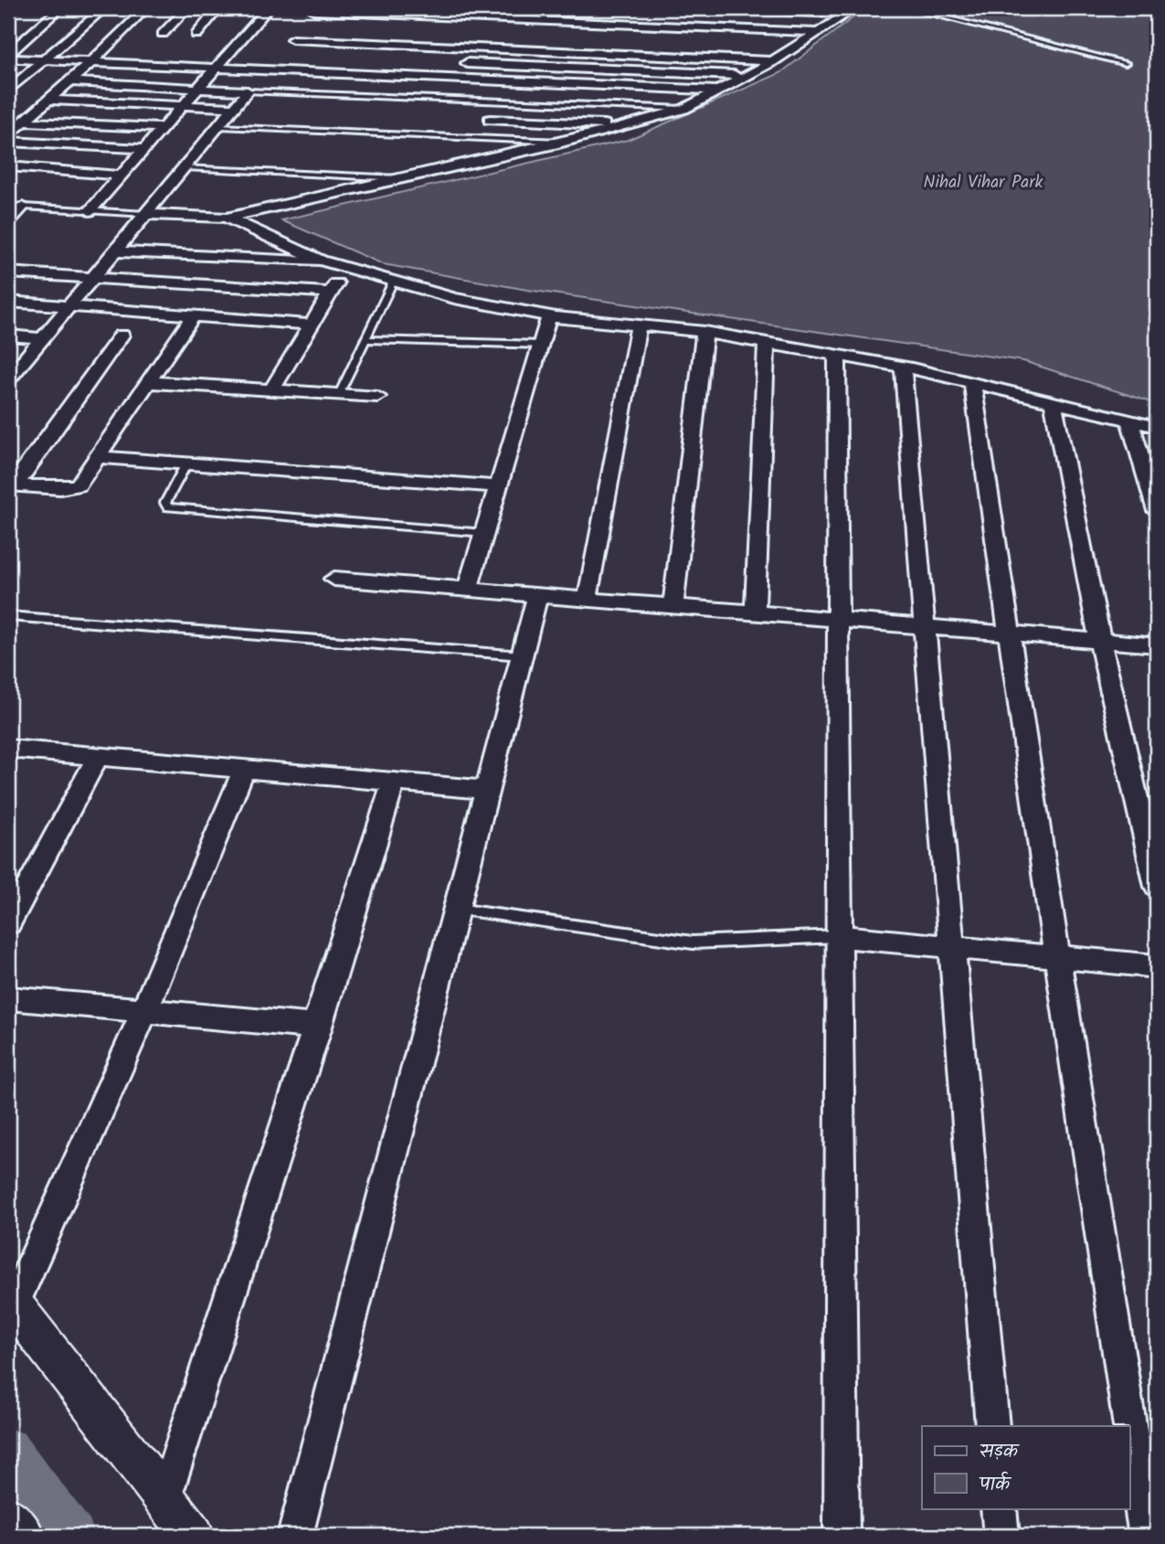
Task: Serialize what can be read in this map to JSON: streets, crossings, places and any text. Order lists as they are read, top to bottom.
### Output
{
  "parks": ["Nihal Vihar Park"],
  "legend": ["सड़क", "पार्क"]
}
